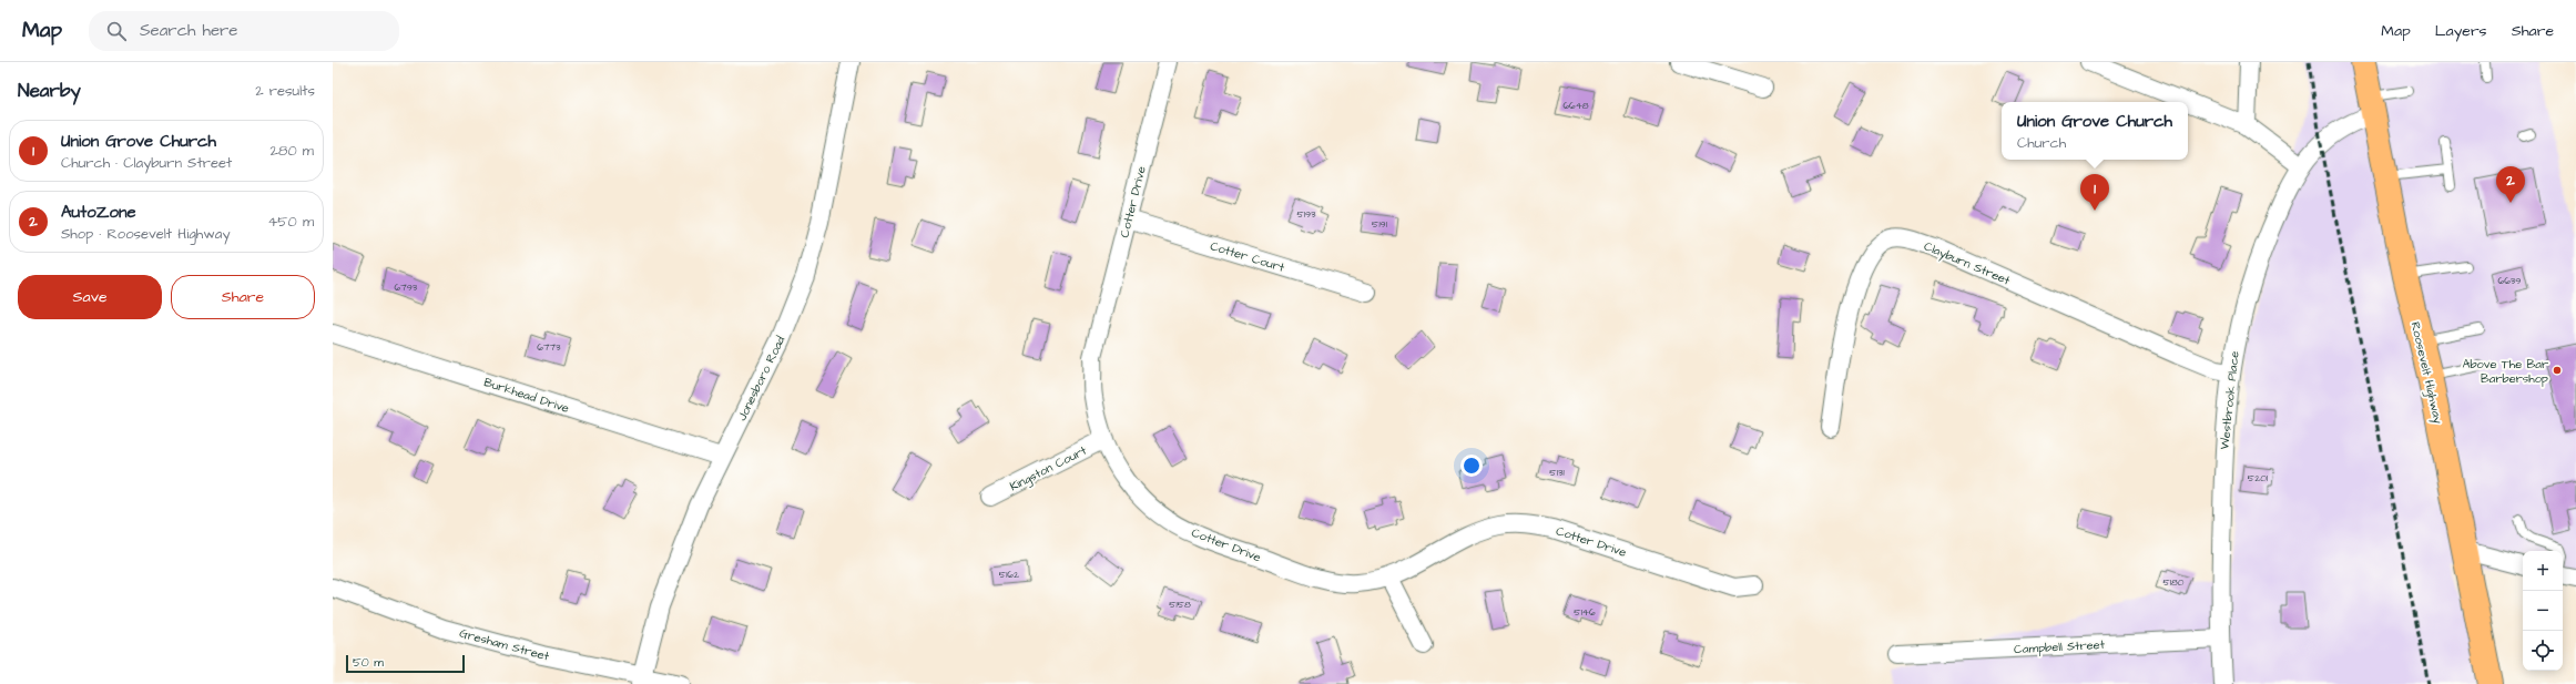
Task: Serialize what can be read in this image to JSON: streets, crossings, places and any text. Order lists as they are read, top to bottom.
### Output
{
  "streets": {
    "main road": ["Roosevelt Highway"],
    "street": [
      "Cotter Drive",
      "Cotter Court",
      "Clayburn Street",
      "Jonesboro Road",
      "Burkhead Drive",
      "Westbrook Place",
      "Kingston Court",
      "Gresham Street",
      "Campbell Street"
    ]
  },
  "crossings": [
    ["Cotter Drive", "Cotter Court"],
    ["Cotter Drive", "Kingston Court"],
    ["Clayburn Street", "Westbrook Place"],
    ["Roosevelt Highway", "Westbrook Place"],
    ["Jonesboro Road", "Burkhead Drive"],
    ["Jonesboro Road", "Gresham Street"],
    ["Westbrook Place", "Campbell Street"]
  ],
  "places": ["Above The Bar Barbershop"],
  "house_numbers": [
    "6648",
    "5193",
    "5191",
    "6639",
    "6793",
    "6773",
    "5131",
    "5201",
    "5162",
    "5180",
    "5158",
    "5146"
  ],
  "scale_bar": "50 m",
  "page": {
    "header": "Map",
    "search": "Search here",
    "nav": ["Map", "Layers", "Share"],
    "heading": ["Nearby", "2 results"],
    "popup": ["Union Grove Church", "Church"],
    "list": [
      {
        "mark": "1",
        "name": "Union Grove Church",
        "note": "Church · Clayburn Street",
        "value": "280 m"
      },
      {
        "mark": "2",
        "name": "AutoZone",
        "note": "Shop · Roosevelt Highway",
        "value": "450 m"
      }
    ],
    "pins": ["2", "1"],
    "buttons": ["Save", "Share"],
    "map_buttons": ["+", "−"],
    "scale": "50 m"
  }
}
